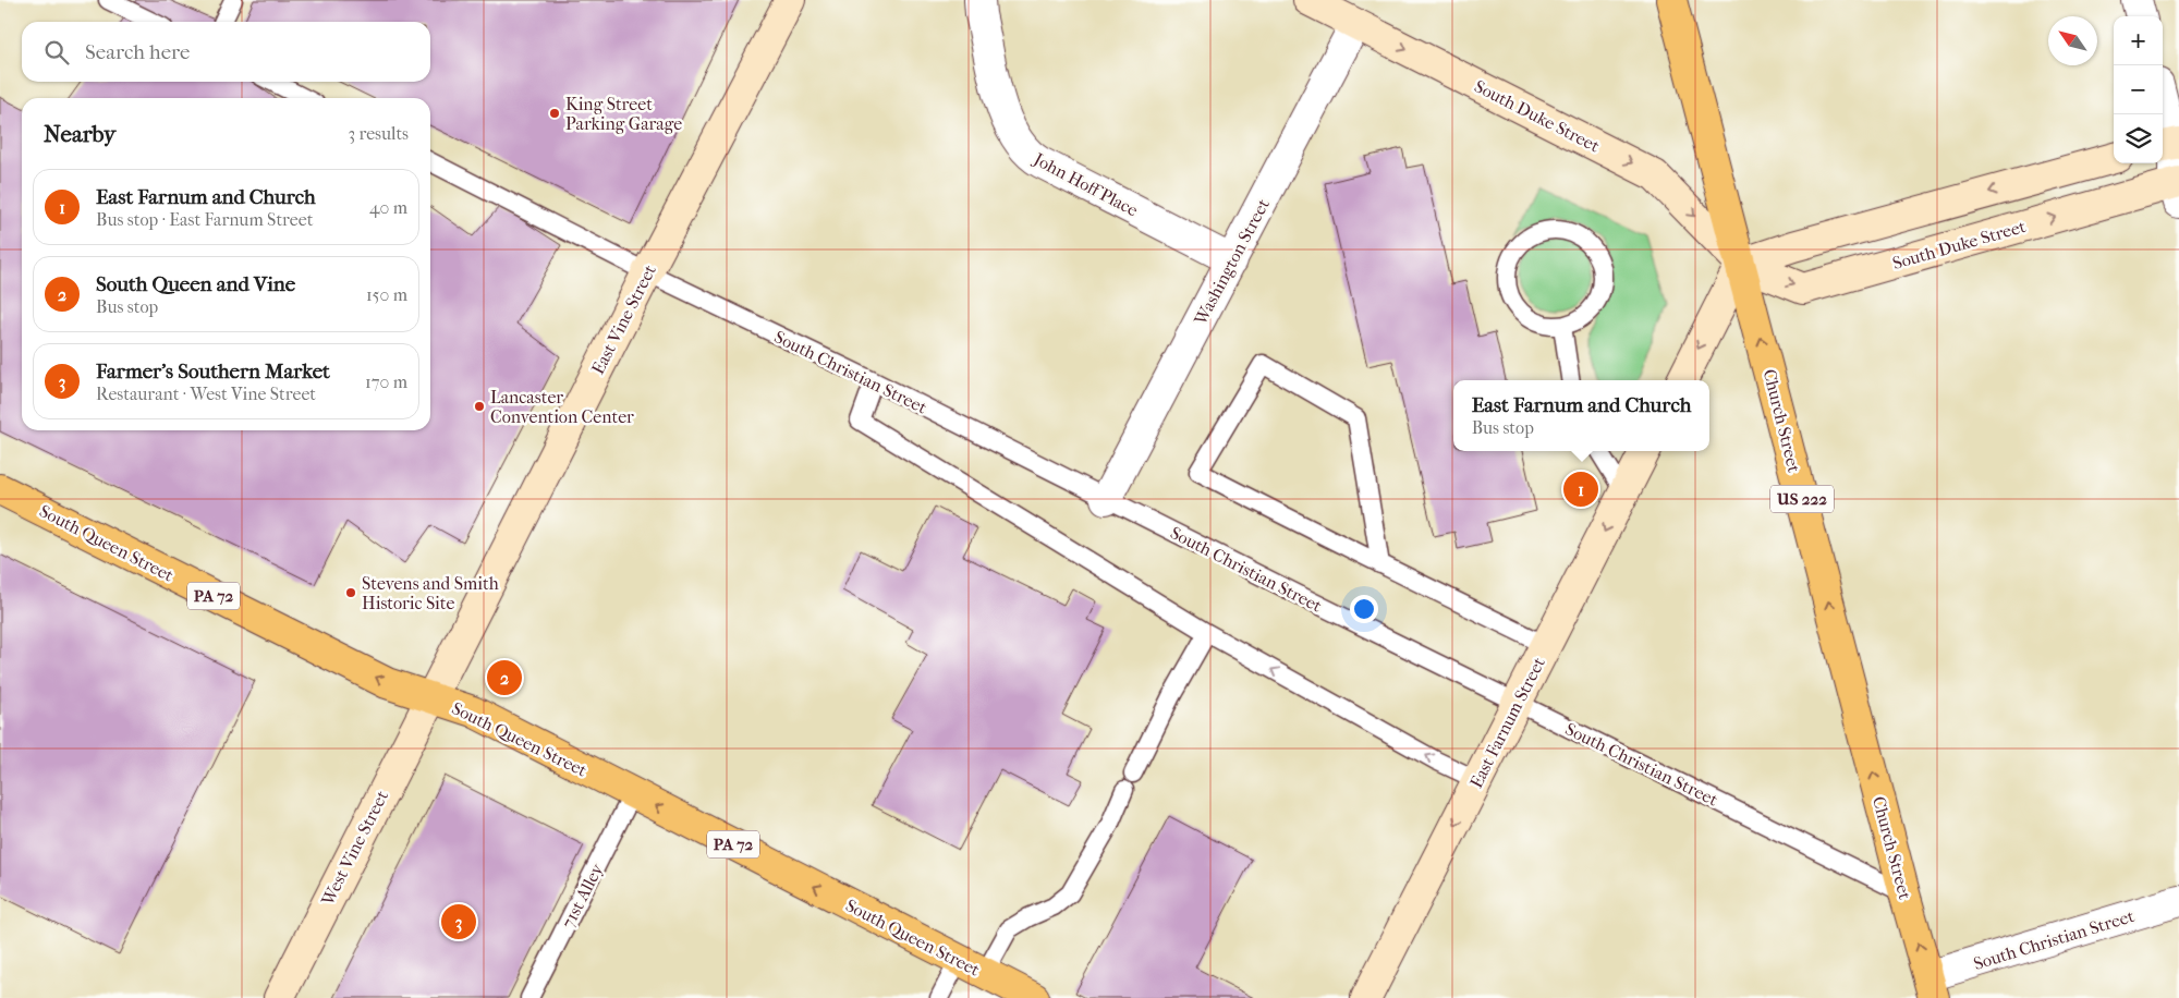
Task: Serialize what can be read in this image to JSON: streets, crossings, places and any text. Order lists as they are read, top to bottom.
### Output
{
  "streets": {
    "main road": [
      "Church Street",
      "US 222",
      "South Queen Street",
      "PA 72"
    ],
    "street": [
      "South Duke Street",
      "John Hoff Place",
      "Washington Street",
      "East Vine Street",
      "South Christian Street",
      "East Farnum Street",
      "West Vine Street"
    ],
    "lane": ["71st Alley"]
  },
  "crossings": [
    ["South Duke Street", "Washington Street"],
    ["South Duke Street", "Church Street"],
    ["John Hoff Place", "Washington Street"],
    ["Washington Street", "South Christian Street"],
    ["East Vine Street", "South Christian Street"],
    ["East Vine Street", "South Queen Street"],
    ["East Vine Street", "West Vine Street"],
    ["South Christian Street", "Church Street"],
    ["South Christian Street", "East Farnum Street"],
    ["South Queen Street", "West Vine Street"],
    ["South Queen Street", "71st Alley"]
  ],
  "one_way": [
    "South Duke Street",
    "Church Street",
    "South Queen Street",
    "East Farnum Street"
  ],
  "places": ["King Street Parking Garage", "Lancaster Convention Center", "Stevens and Smith Historic Site"],
  "north": "top left",
  "page": {
    "map_buttons": ["+", "−"],
    "search": "Search here",
    "heading": ["Nearby", "3 results"],
    "list": [
      {
        "mark": "1",
        "name": "East Farnum and Church",
        "note": "Bus stop · East Farnum Street",
        "value": "40 m"
      },
      {
        "mark": "2",
        "name": "South Queen and Vine",
        "note": "Bus stop",
        "value": "150 m"
      },
      {
        "mark": "3",
        "name": "Farmer's Southern Market",
        "note": "Restaurant · West Vine Street",
        "value": "170 m"
      }
    ],
    "popup": ["East Farnum and Church", "Bus stop"],
    "pins": ["1", "2", "3"]
  }
}
